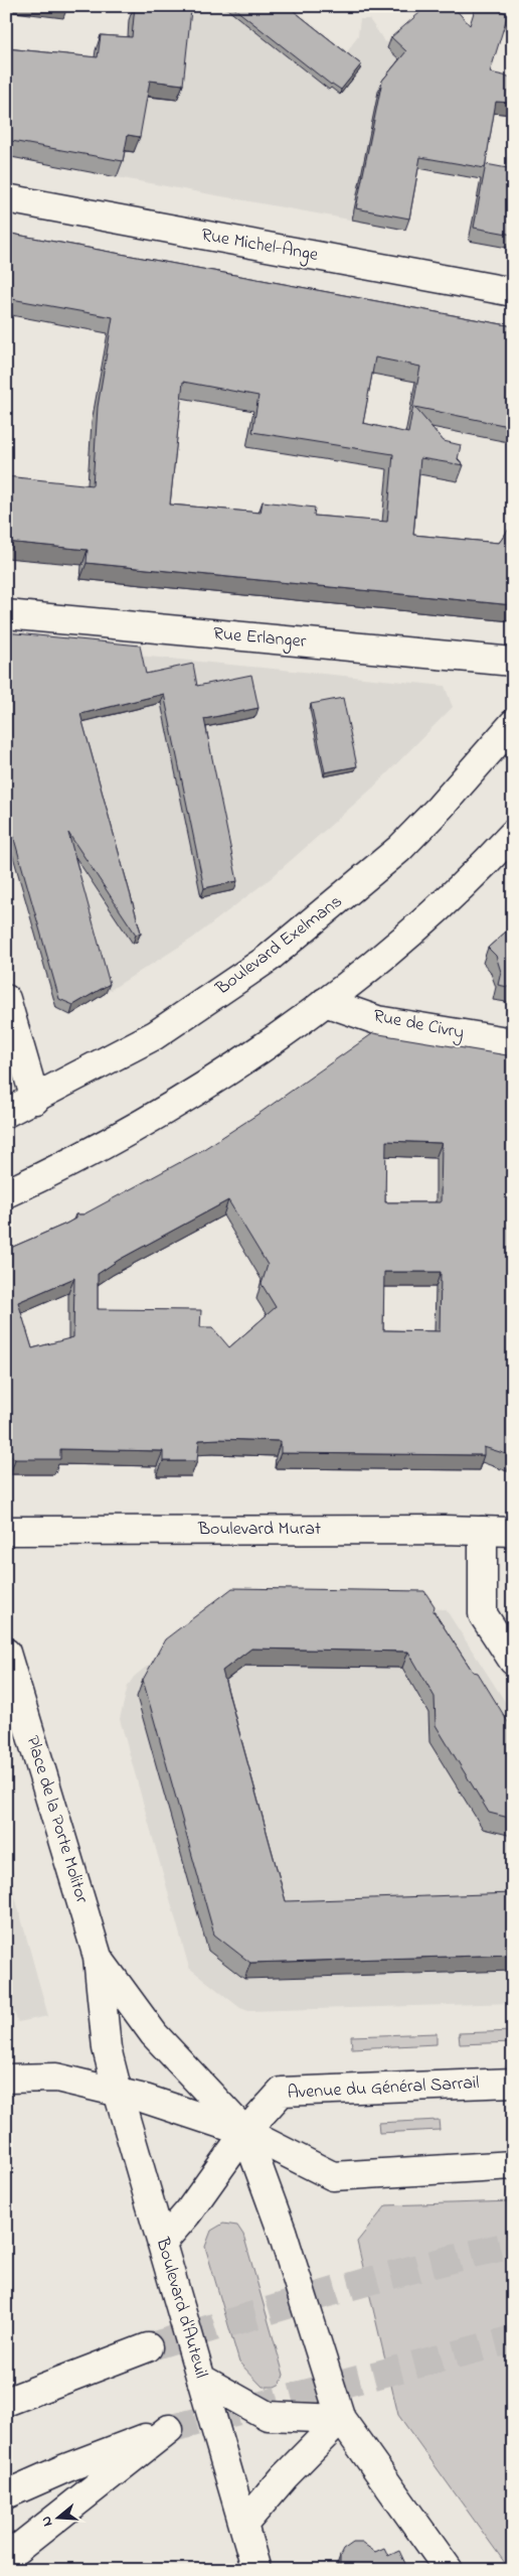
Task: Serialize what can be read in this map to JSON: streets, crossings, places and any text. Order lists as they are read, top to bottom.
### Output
{
  "streets": {
    "main road": [
      "Rue Michel-Ange",
      "Rue Erlanger",
      "Boulevard Exelmans",
      "Rue de Civry",
      "Boulevard Murat",
      "Place de la Porte Molitor",
      "Avenue du Général Sarrail",
      "Boulevard d'Auteuil"
    ]
  },
  "crossings": [
    ["Place de la Porte Molitor", "Avenue du Général Sarrail"],
    ["Place de la Porte Molitor", "Boulevard d'Auteuil"],
    ["Avenue du Général Sarrail", "Boulevard d'Auteuil"]
  ],
  "north": "left"
}
